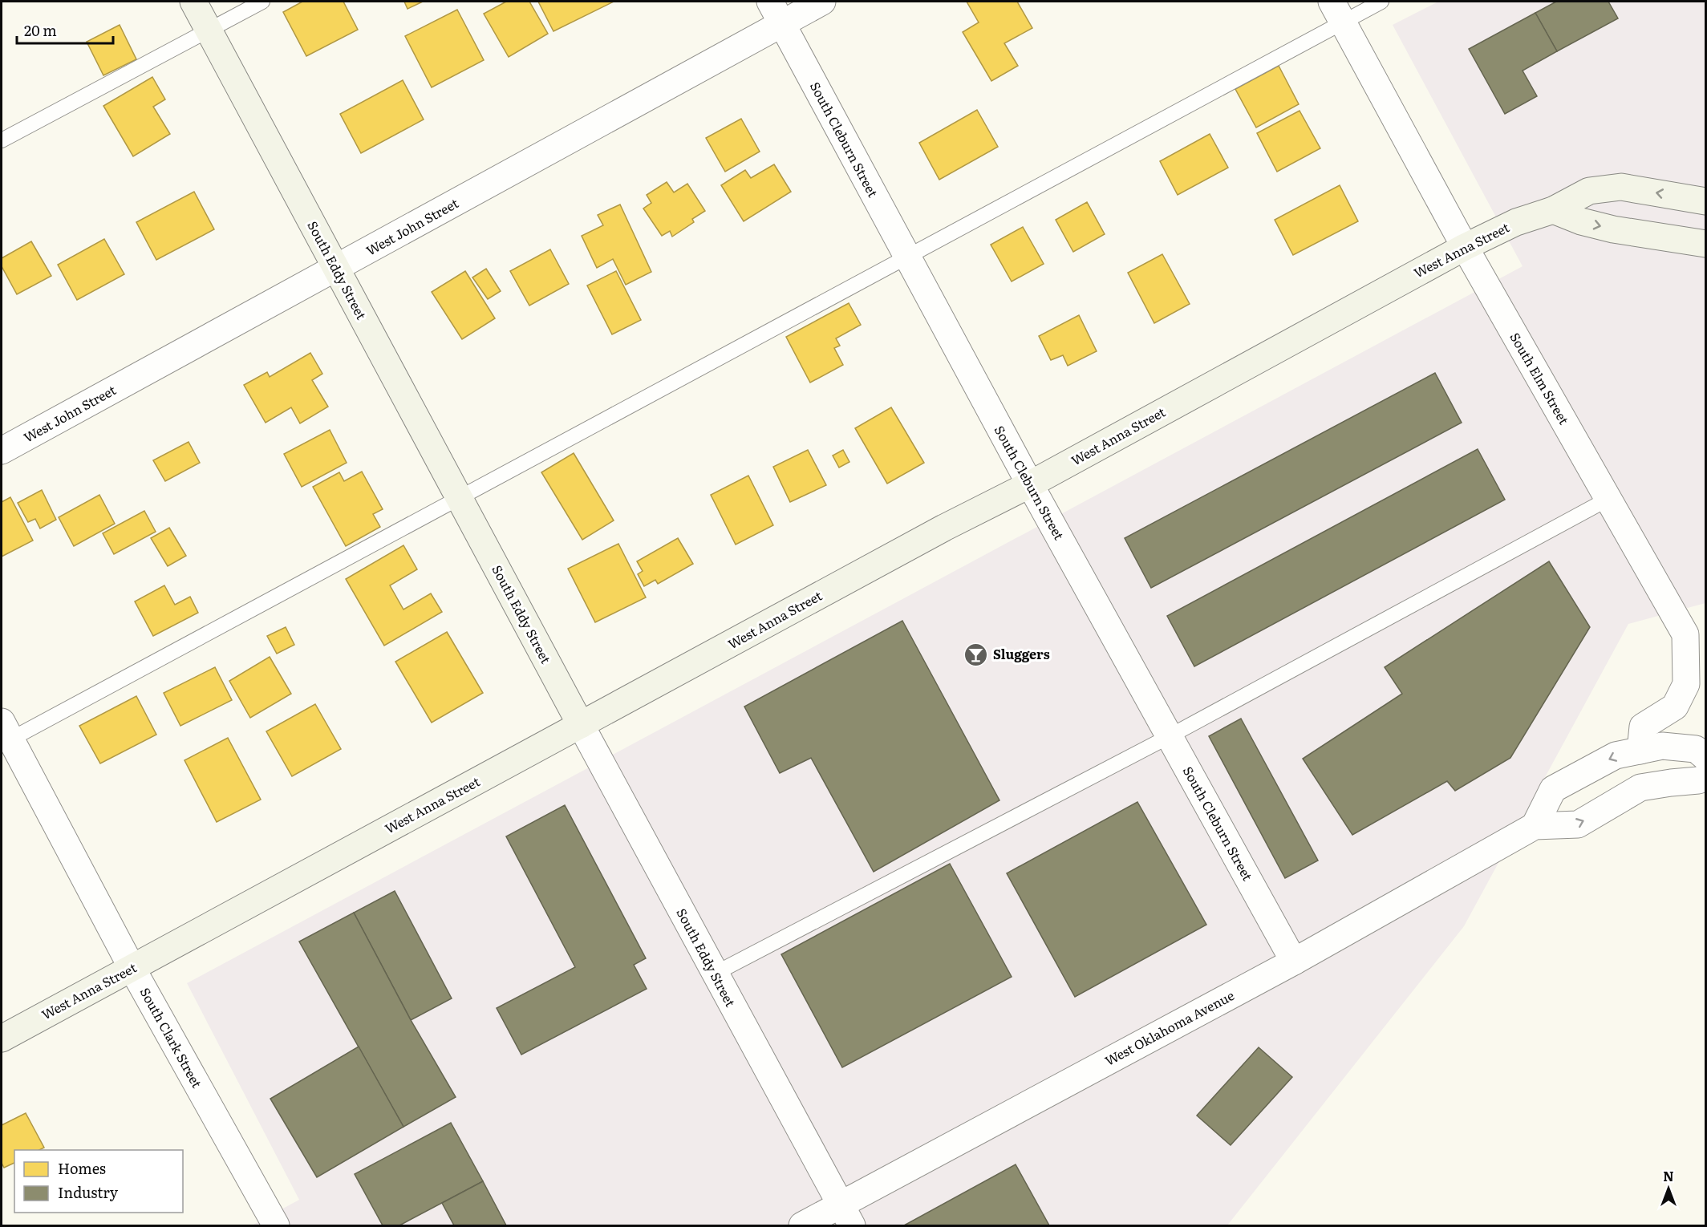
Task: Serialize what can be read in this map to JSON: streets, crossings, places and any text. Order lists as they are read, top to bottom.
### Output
{
  "streets": {
    "main road": ["West Anna Street", "South Eddy Street"],
    "street": [
      "South Cleburn Street",
      "West John Street",
      "South Elm Street",
      "West Oklahoma Avenue",
      "South Clark Street"
    ]
  },
  "crossings": [
    ["South Cleburn Street", "West John Street"],
    ["South Cleburn Street", "West Anna Street"],
    ["South Cleburn Street", "West Oklahoma Avenue"],
    ["West John Street", "South Eddy Street"],
    ["West Anna Street", "South Eddy Street"],
    ["West Anna Street", "South Elm Street"],
    ["West Anna Street", "South Clark Street"],
    ["South Eddy Street", "West Oklahoma Avenue"]
  ],
  "places": {
    "bar": ["Sluggers"]
  },
  "legend": ["Homes", "Industry"],
  "scale_bar": "20 m",
  "north": "top"
}
